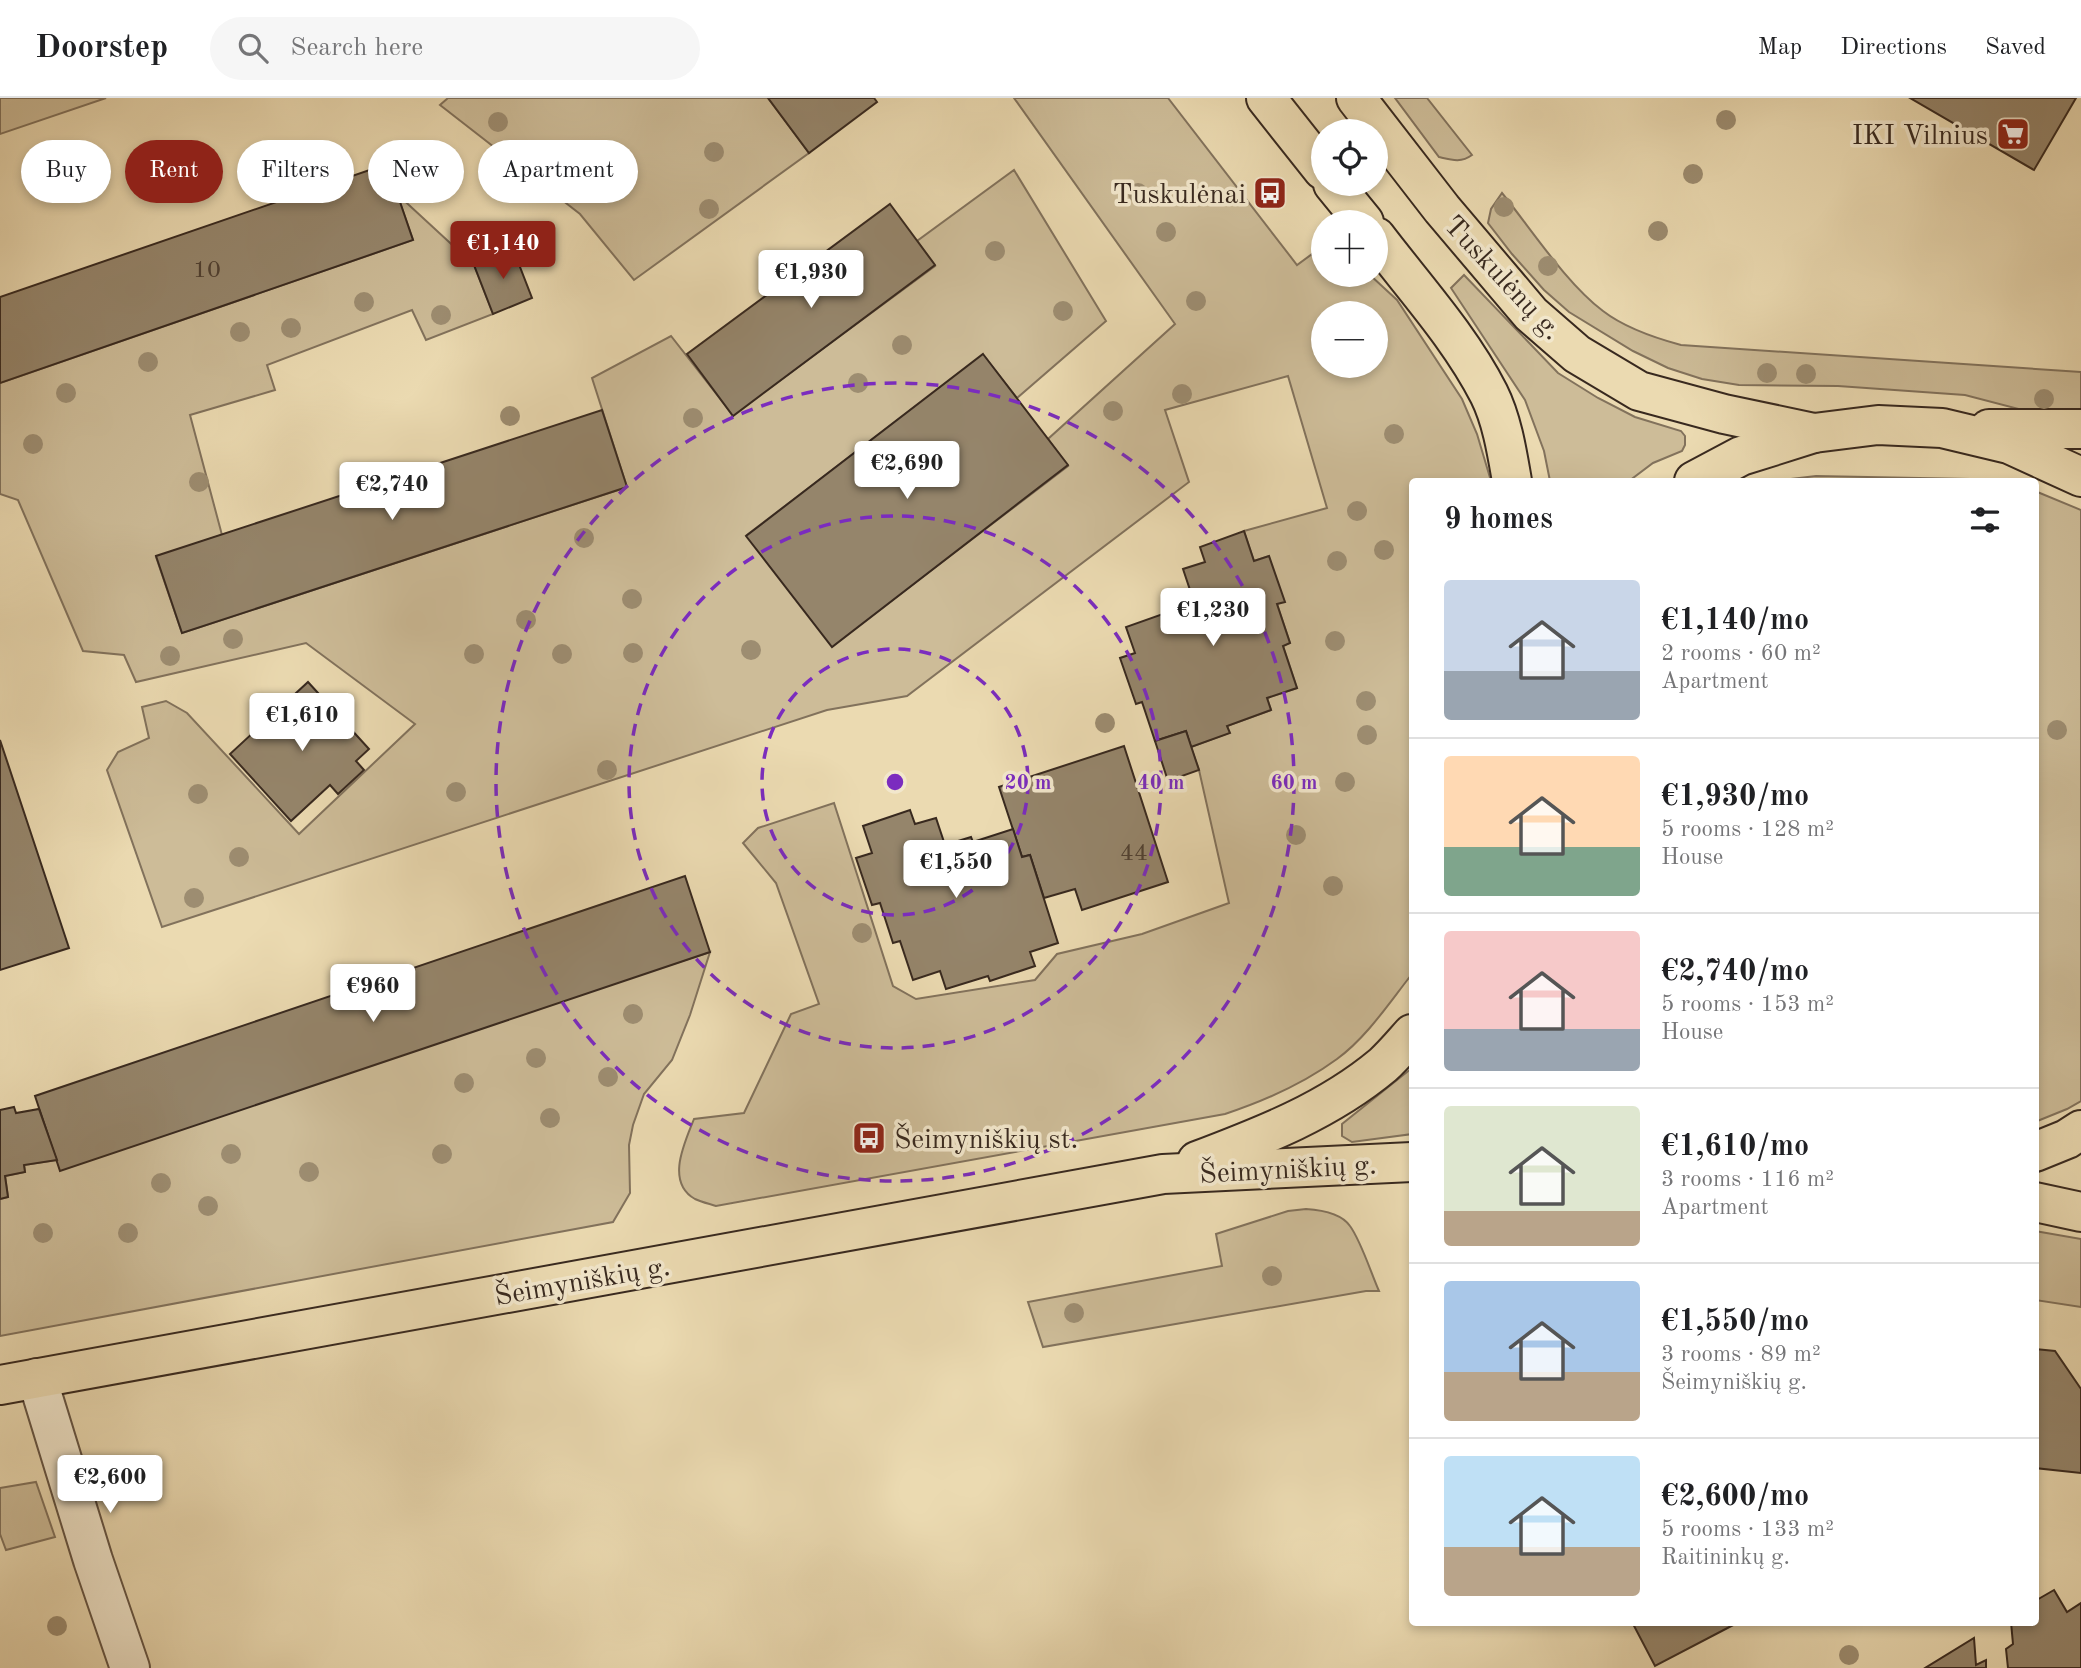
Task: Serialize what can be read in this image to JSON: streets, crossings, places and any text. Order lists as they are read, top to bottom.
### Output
{
  "streets": {
    "main road": ["Tuskulėnų g.", "Šeimyniškių g."]
  },
  "places": {
    "supermarket": ["IKI Vilnius"],
    "bus stop": ["Tuskulėnai", "Šeimyniškių st."]
  },
  "house_numbers": ["10", "44"],
  "page": {
    "header": "Doorstep",
    "search": "Search here",
    "nav": ["Map", "Directions", "Saved"],
    "map_buttons": ["+", "−"],
    "chip": [
      "Buy",
      "Rent",
      "Filters",
      "New",
      "Apartment"
    ],
    "price": [
      "€1,140",
      "€1,930",
      "€2,690",
      "€2,740",
      "€1,230",
      "€1,610",
      "€1,550",
      "€960",
      "€2,600"
    ],
    "heading": "9 homes",
    "list": [
      {
        "name": "€1,140/mo",
        "note": "2 rooms · 60 m² · Apartment"
      },
      {
        "name": "€1,930/mo",
        "note": "5 rooms · 128 m² · House"
      },
      {
        "name": "€2,740/mo",
        "note": "5 rooms · 153 m² · House"
      },
      {
        "name": "€1,610/mo",
        "note": "3 rooms · 116 m² · Apartment"
      },
      {
        "name": "€1,550/mo",
        "note": "3 rooms · 89 m² · Šeimyniškių g."
      },
      {
        "name": "€2,600/mo",
        "note": "5 rooms · 133 m² · Raitininkų g."
      }
    ]
  },
  "rings": ["20 m", "40 m", "60 m"]
}
